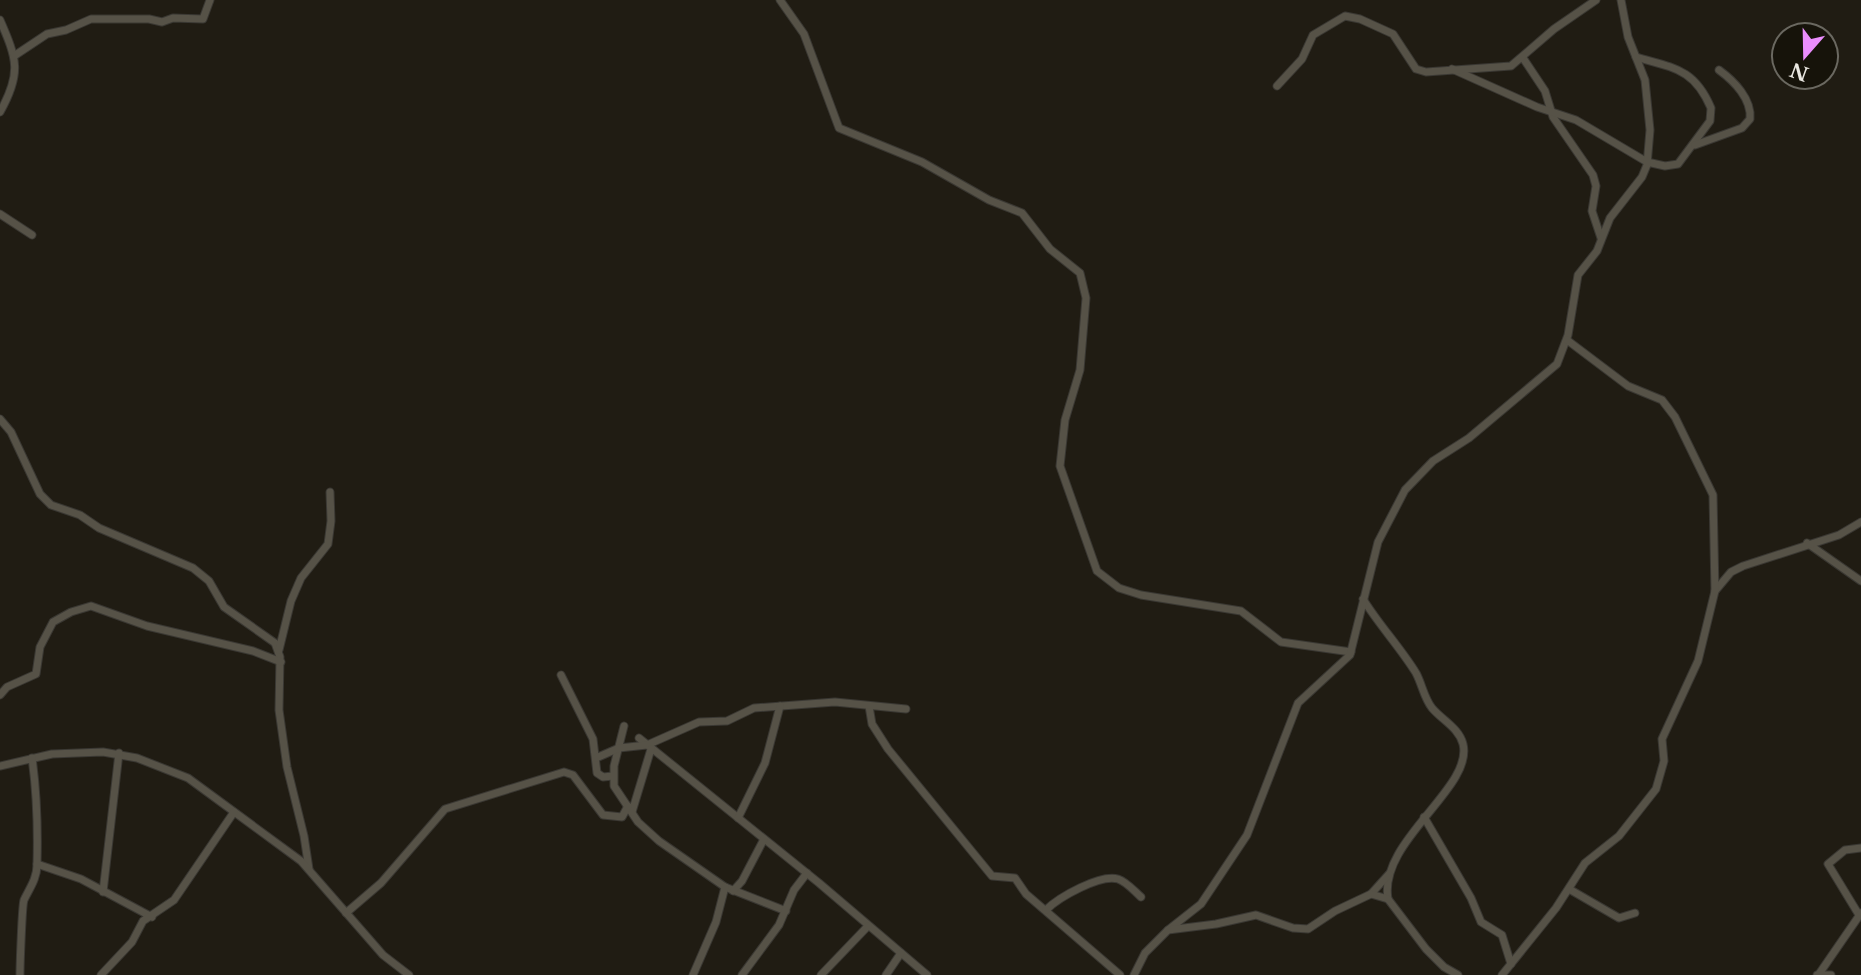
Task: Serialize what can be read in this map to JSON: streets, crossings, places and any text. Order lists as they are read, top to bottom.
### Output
{
  "north": "bottom"
}
